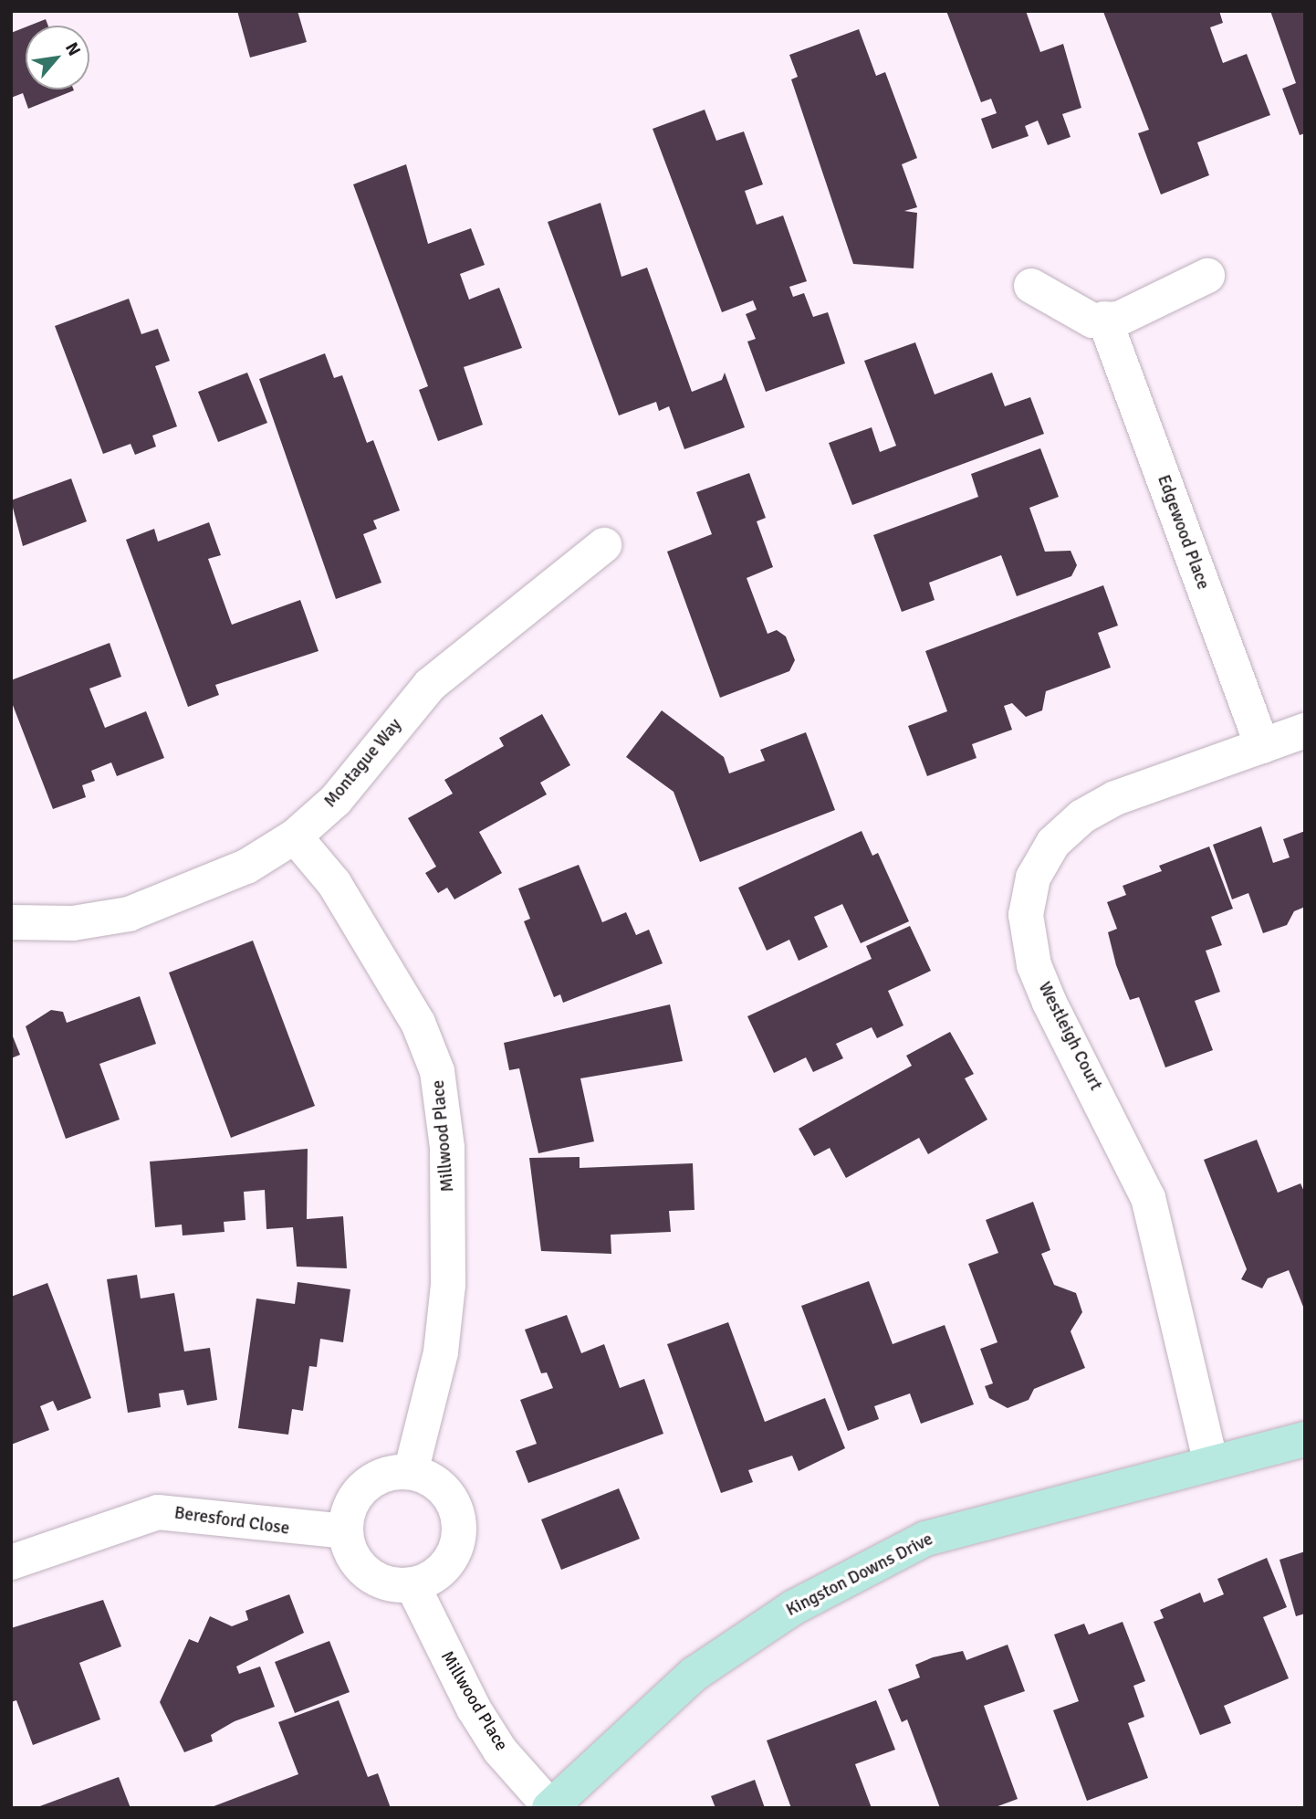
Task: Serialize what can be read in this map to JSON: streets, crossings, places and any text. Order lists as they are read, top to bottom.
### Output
{
  "streets": {
    "street": [
      "Edgewood Place",
      "Montague Way",
      "Westleigh Court",
      "Millwood Place",
      "Beresford Close",
      "Kingston Downs Drive"
    ]
  },
  "crossings": [
    ["Edgewood Place", "Westleigh Court"],
    ["Montague Way", "Millwood Place"],
    ["Westleigh Court", "Kingston Downs Drive"],
    ["Millwood Place", "Beresford Close"],
    ["Millwood Place", "Kingston Downs Drive"]
  ],
  "north": "top right"
}
